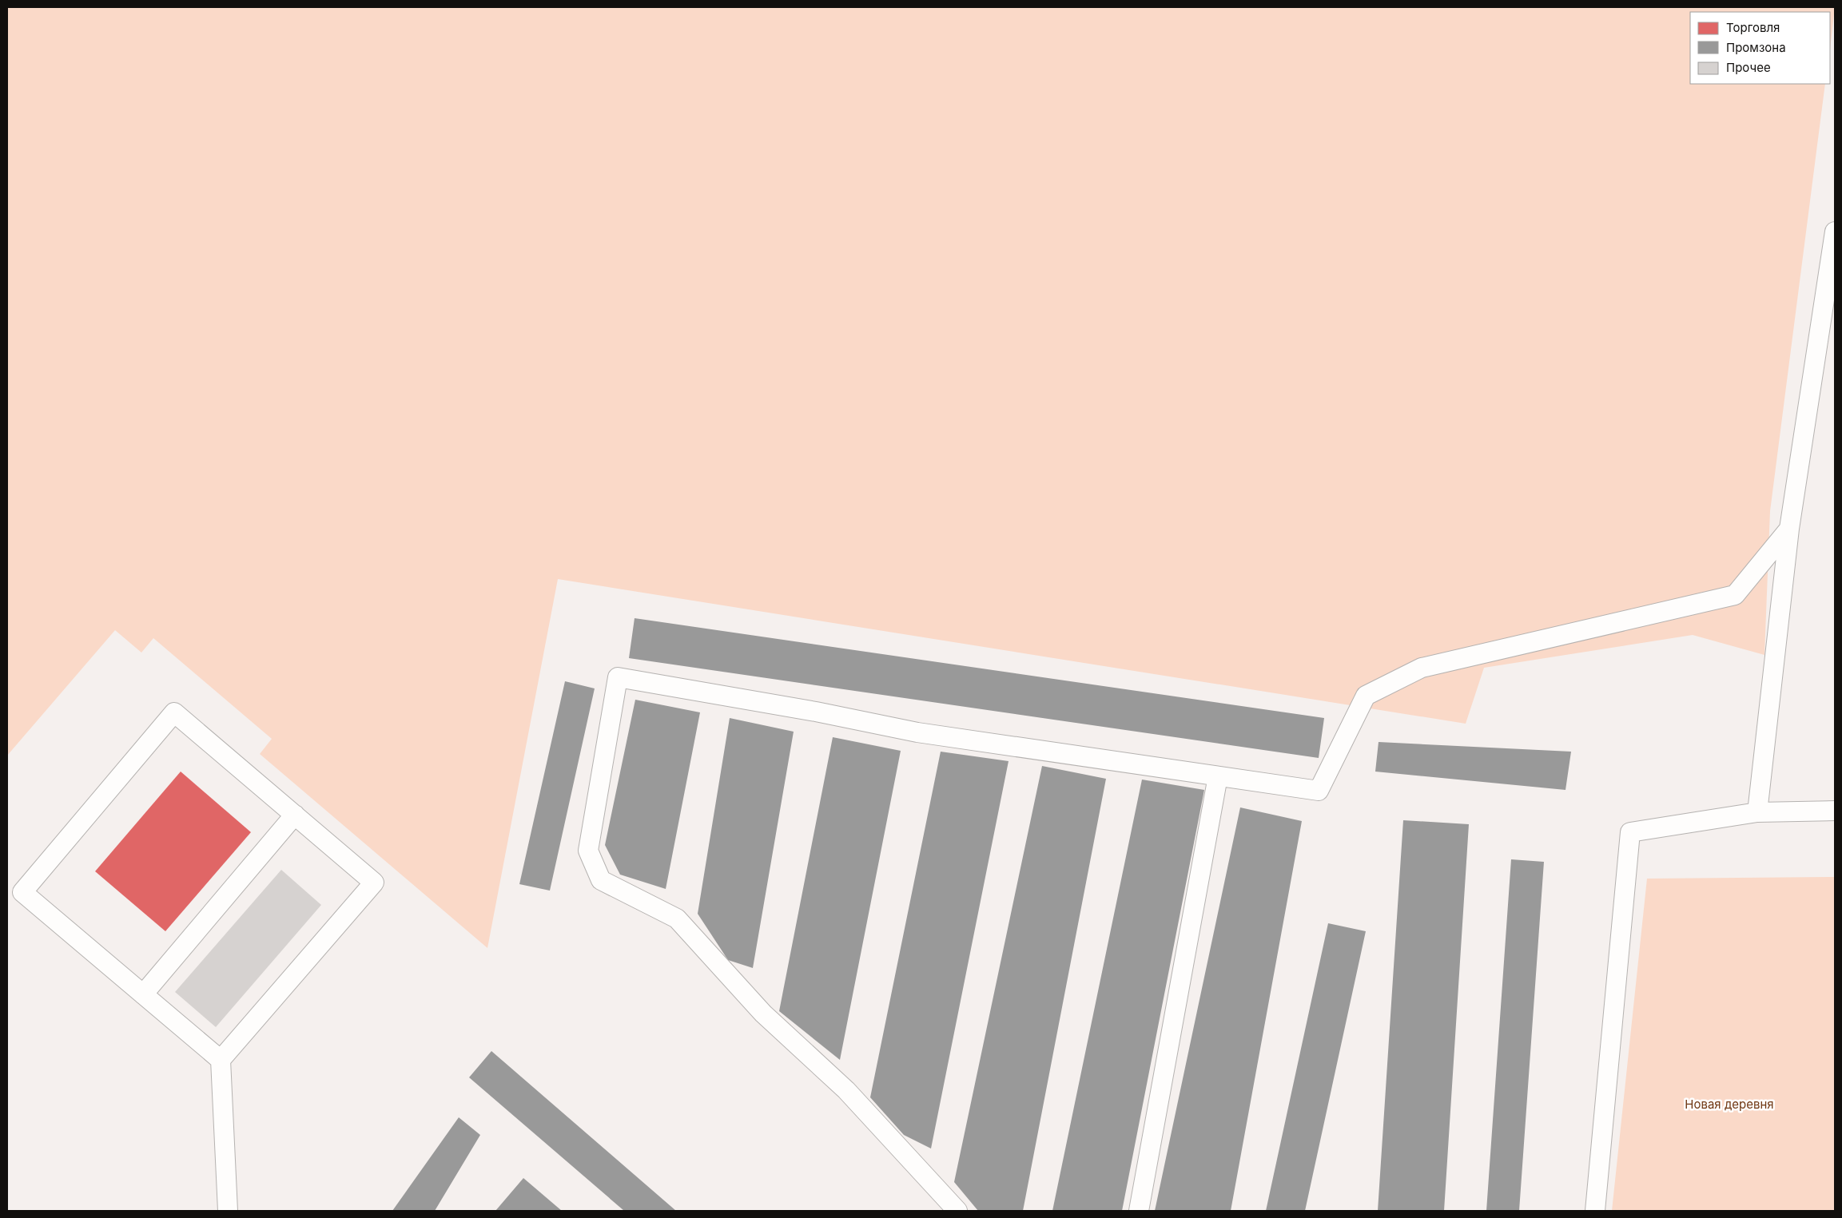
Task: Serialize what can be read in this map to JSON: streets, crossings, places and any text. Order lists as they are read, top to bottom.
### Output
{
  "parks": ["Новая деревня"],
  "legend": ["Торговля", "Промзона", "Прочее"]
}
